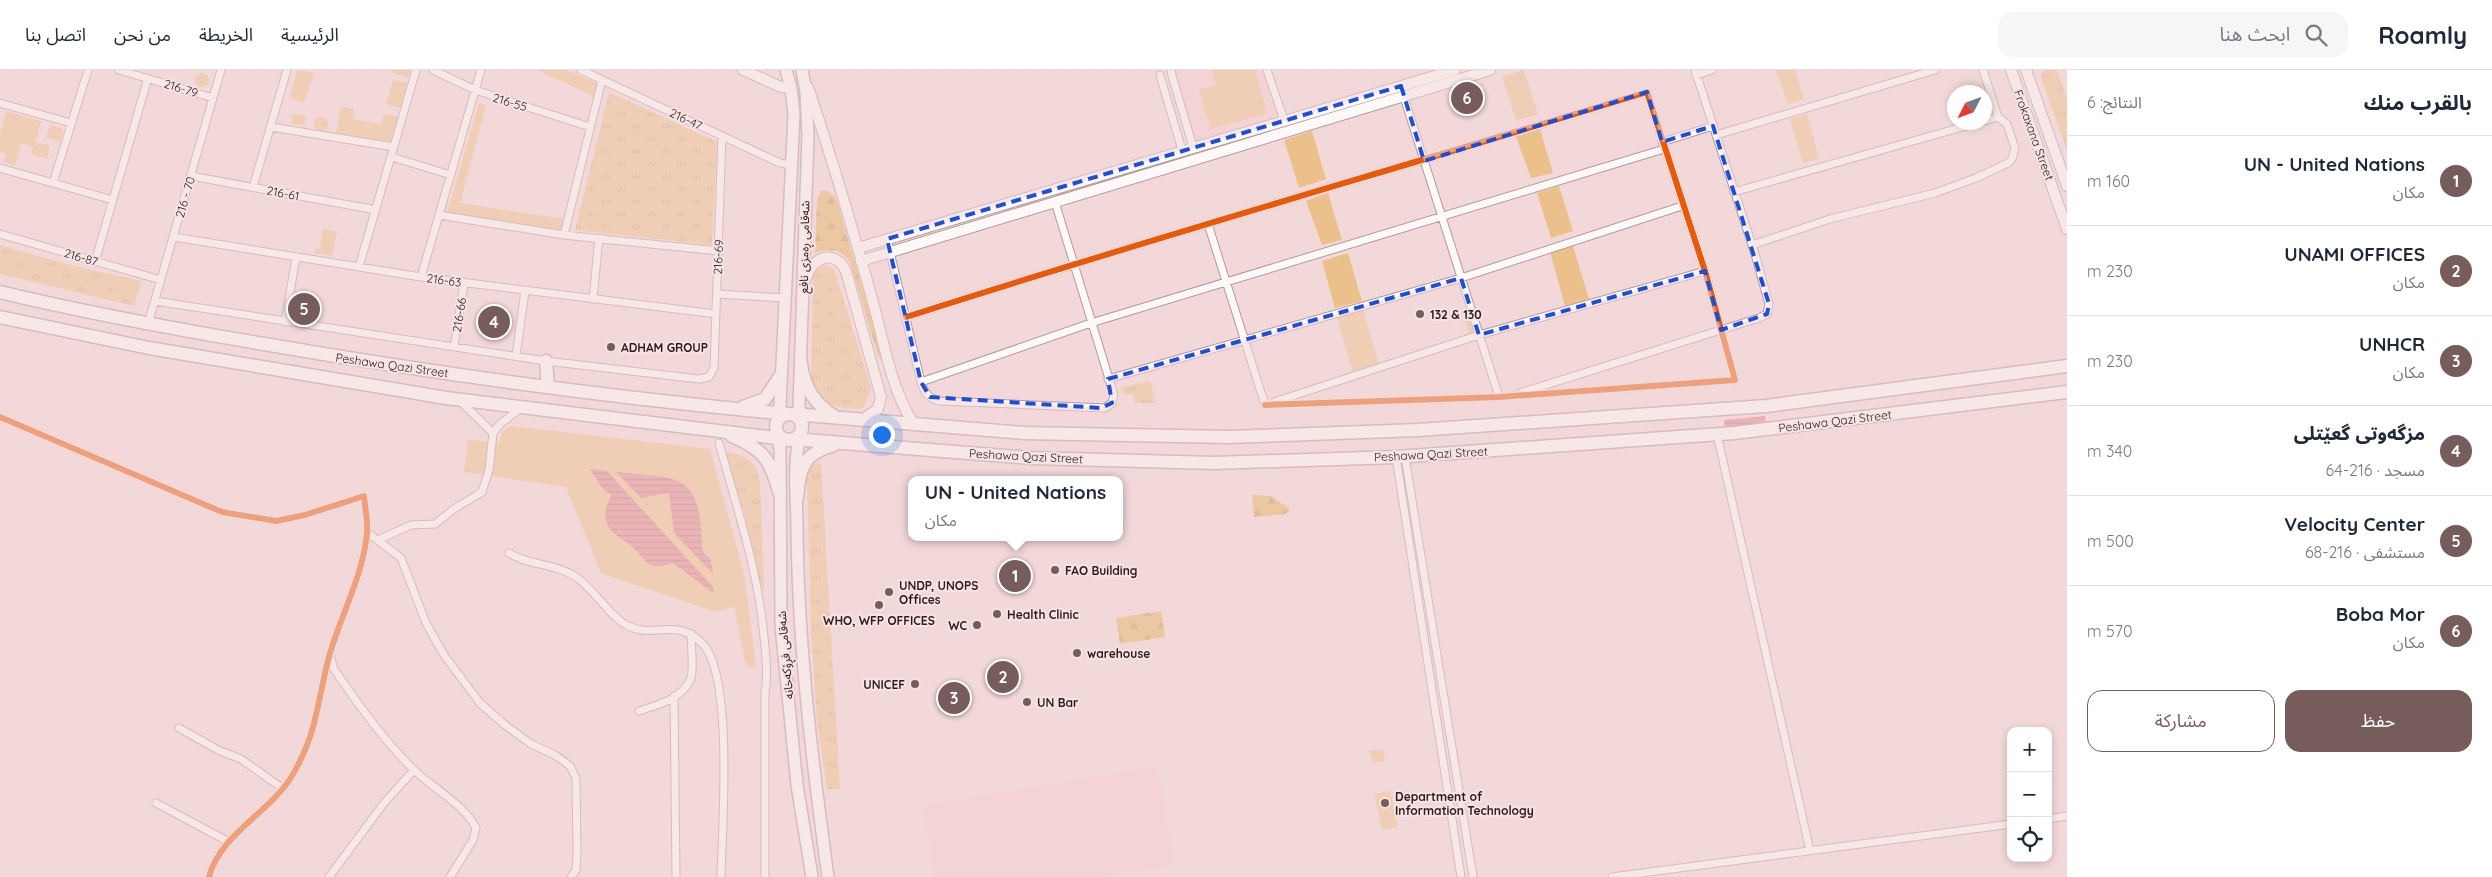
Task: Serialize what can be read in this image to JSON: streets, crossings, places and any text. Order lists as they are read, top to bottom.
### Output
{
  "streets": {
    "highway": ["Peshawa Qazi Street"],
    "main road": ["شەقامی ڕەمزی نافع", "شەقامی فڕۆکەخانە"],
    "street": [
      "216-79",
      "216-55",
      "216-47",
      "Frokaxana Street",
      "216-61",
      "216 - 70",
      "216-87",
      "216-69",
      "216-63",
      "216-66"
    ]
  },
  "crossings": [
    ["216-79", "216 - 70"],
    ["216-47", "شەقامی ڕەمزی نافع"],
    ["216-47", "216-69"],
    ["216-61", "216 - 70"],
    ["216 - 70", "216-87"],
    ["216 - 70", "216-63"],
    ["216 - 70", "Peshawa Qazi Street"],
    ["شەقامی ڕەمزی نافع", "Peshawa Qazi Street"],
    ["شەقامی ڕەمزی نافع", "شەقامی فڕۆکەخانە"],
    ["216-69", "216-63"],
    ["216-63", "216-66"],
    ["Peshawa Qazi Street", "شەقامی فڕۆکەخانە"]
  ],
  "places": [
    "132 & 130",
    "ADHAM GROUP",
    "FAO Building",
    "UNDP, UNOPS Offices",
    "WHO, WFP OFFICES",
    "Health Clinic",
    "WC",
    "warehouse",
    "UNICEF",
    "UN Bar",
    "Department of Information Technology"
  ],
  "north": "bottom left",
  "page": {
    "header": "Roamly",
    "search": "ابحث هنا",
    "nav": [
      "الرئيسية",
      "الخريطة",
      "من نحن",
      "اتصل بنا"
    ],
    "heading": ["بالقرب منك", "النتائج: 6"],
    "pins": [
      "6",
      "5",
      "4",
      "1",
      "2",
      "3"
    ],
    "list": [
      {
        "mark": "1",
        "name": "UN - United Nations",
        "note": "مكان",
        "value": "160 m"
      },
      {
        "mark": "2",
        "name": "UNAMI OFFICES",
        "note": "مكان",
        "value": "230 m"
      },
      {
        "mark": "3",
        "name": "UNHCR",
        "note": "مكان",
        "value": "230 m"
      },
      {
        "mark": "4",
        "name": "مزگەوتی گعێتلی",
        "note": "مسجد · 216-64",
        "value": "340 m"
      },
      {
        "mark": "5",
        "name": "Velocity Center",
        "note": "مستشفى · 216-68",
        "value": "500 m"
      },
      {
        "mark": "6",
        "name": "Boba Mor",
        "note": "مكان",
        "value": "570 m"
      }
    ],
    "popup": ["UN - United Nations", "مكان"],
    "buttons": ["حفظ", "مشاركة"],
    "map_buttons": ["+", "−"]
  }
}
